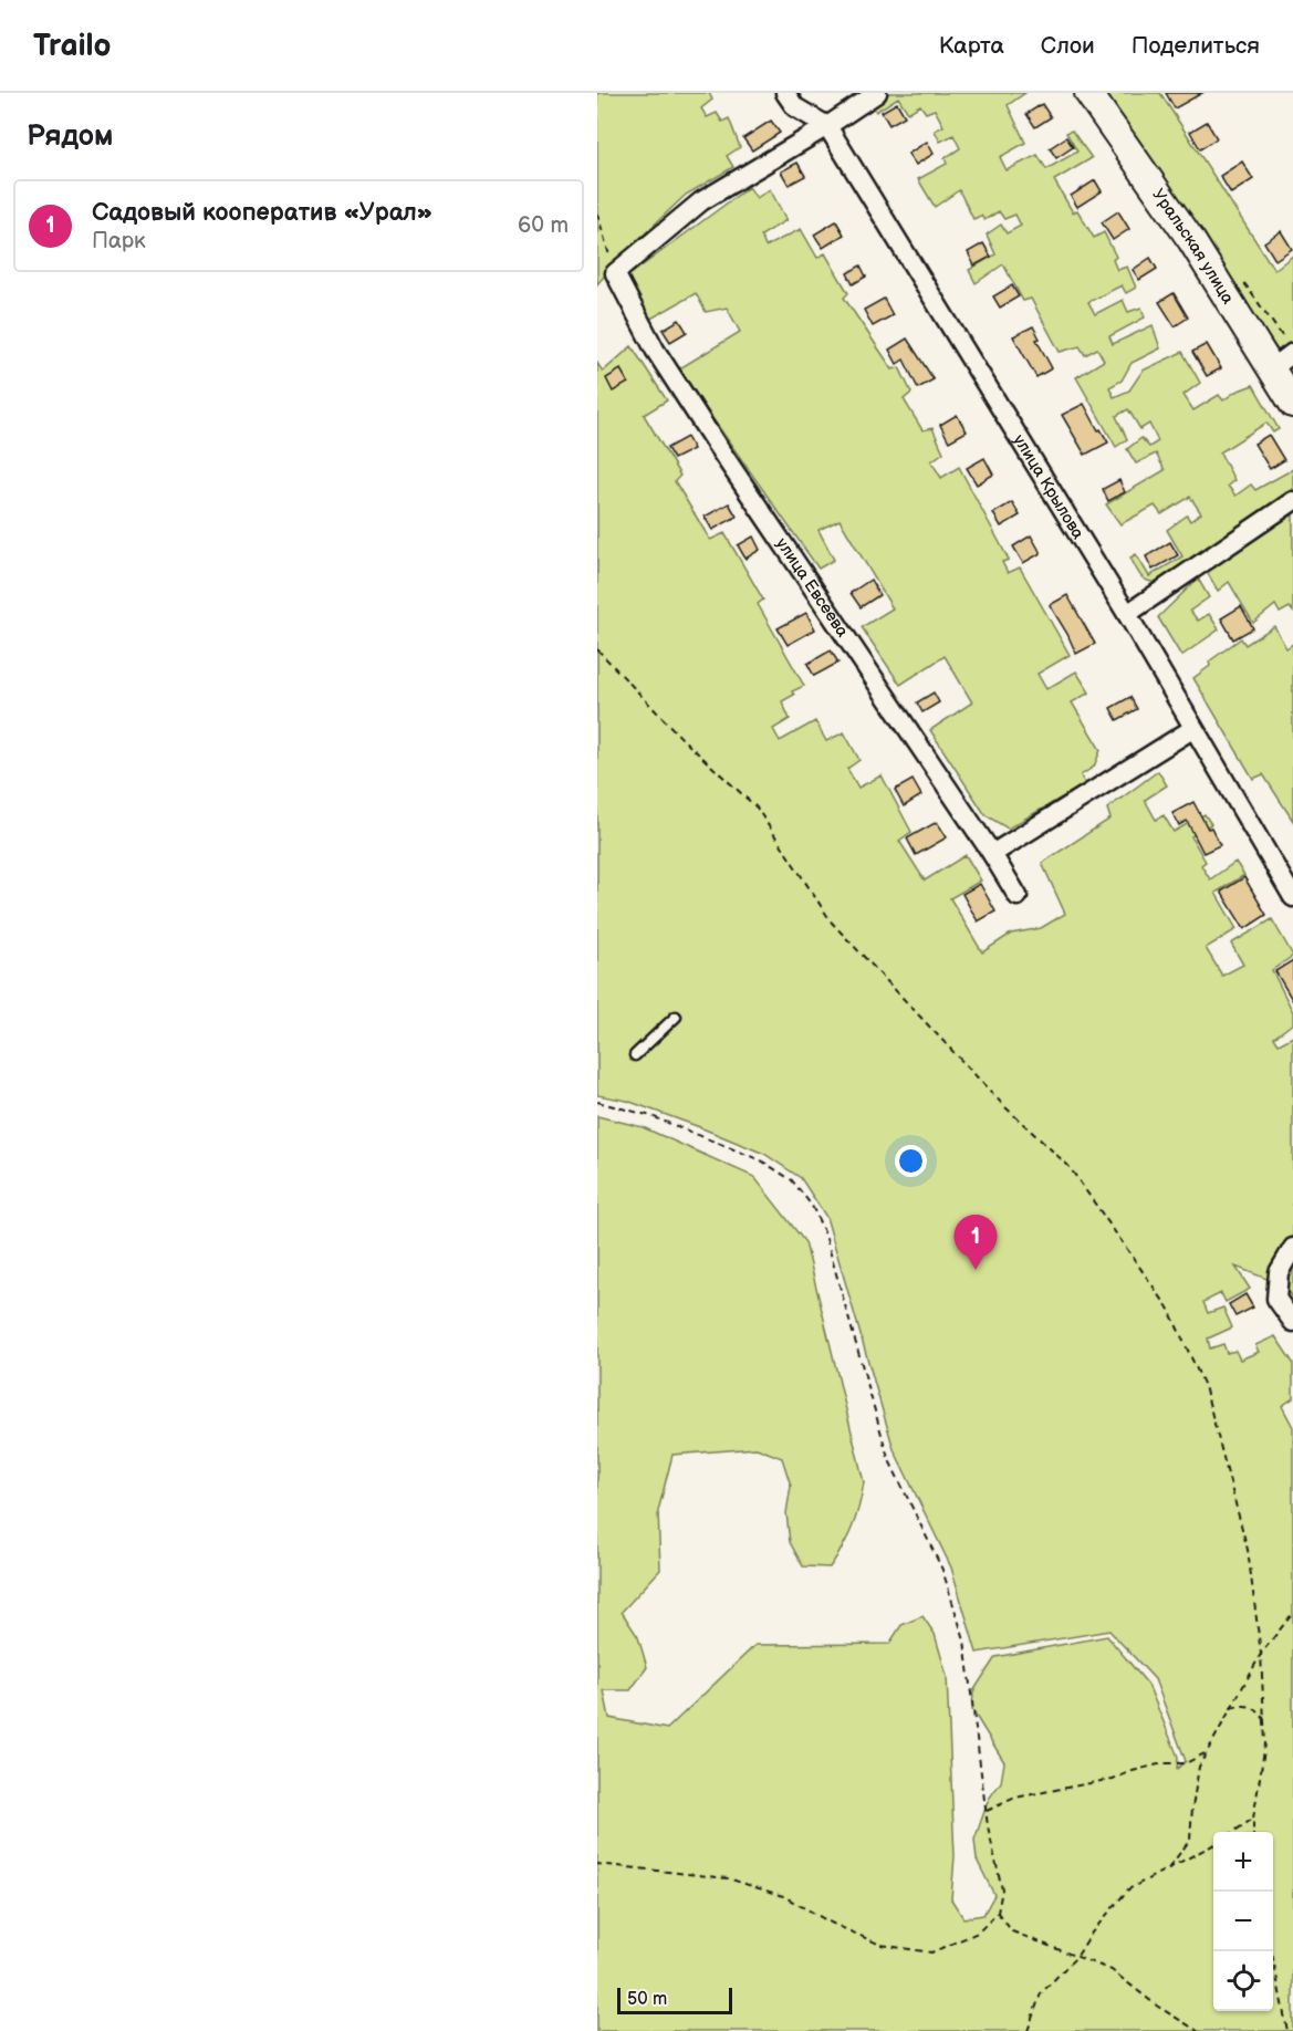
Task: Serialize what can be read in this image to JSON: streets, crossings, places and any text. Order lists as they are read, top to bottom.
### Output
{
  "streets": {
    "main road": ["Уральская улица"],
    "street": ["улица Крылова", "улица Евсеева"]
  },
  "scale_bar": "50 m",
  "page": {
    "header": "Trailo",
    "nav": ["Карта", "Слои", "Поделиться"],
    "heading": "Рядом",
    "list": [
      {
        "mark": "1",
        "name": "Садовый кооператив «Урал»",
        "note": "Парк",
        "value": "60 m"
      }
    ],
    "pins": "1",
    "map_buttons": ["+", "−"],
    "scale": "50 m"
  }
}
